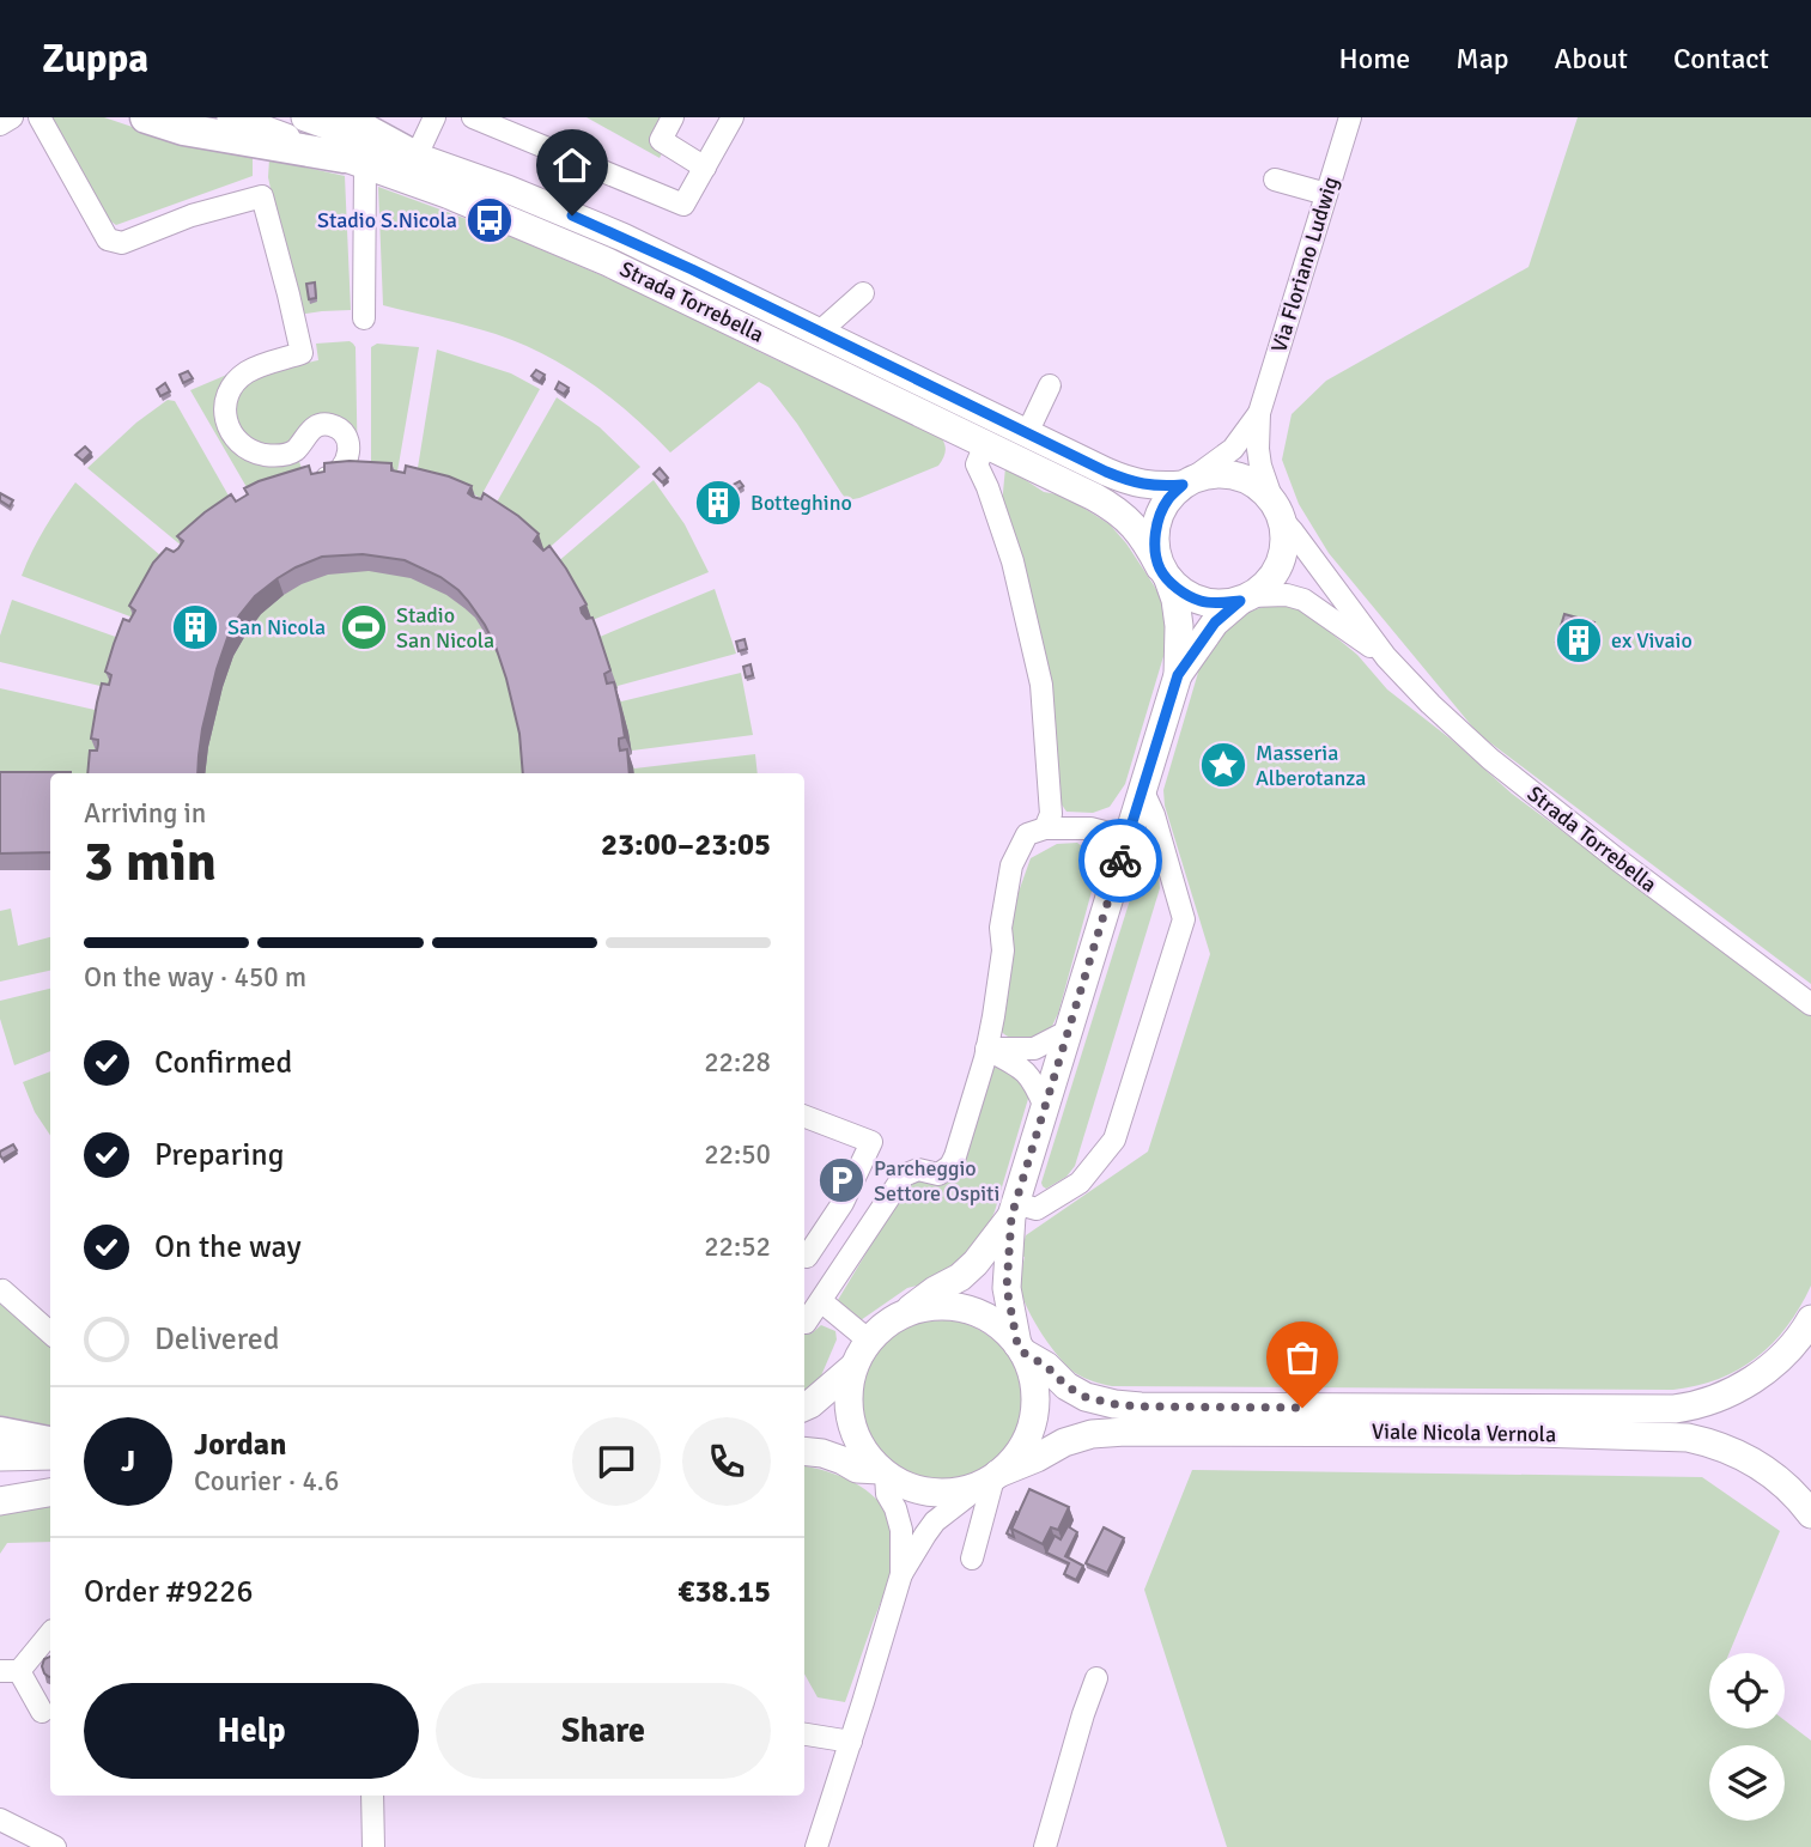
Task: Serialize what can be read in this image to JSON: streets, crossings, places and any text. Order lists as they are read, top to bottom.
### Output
{
  "streets": {
    "main road": ["Strada Torrebella", "Viale Nicola Vernola"],
    "street": ["Via Floriano Ludwig"]
  },
  "places": {
    "bus stop": ["Stadio S.Nicola"],
    "building": ["Botteghino", "San Nicola", "ex Vivaio"],
    "sports": ["Stadio San Nicola"],
    "place": ["Masseria Alberotanza"],
    "parking": ["Parcheggio Settore Ospiti"]
  },
  "page": {
    "header": "Zuppa",
    "nav": [
      "Home",
      "Map",
      "About",
      "Contact"
    ],
    "heading": ["3 min", "Arriving in", "23:00–23:05"],
    "panel": [
      "Jordan",
      "Courier · 4.6",
      "Order #9226",
      "€38.15"
    ],
    "bar": "On the way · 450 m",
    "list": [
      ["Confirmed", "22:28"],
      ["Preparing", "22:50"],
      ["On the way", "22:52"],
      "Delivered"
    ],
    "round": "J",
    "buttons": ["Help", "Share"]
  }
}
